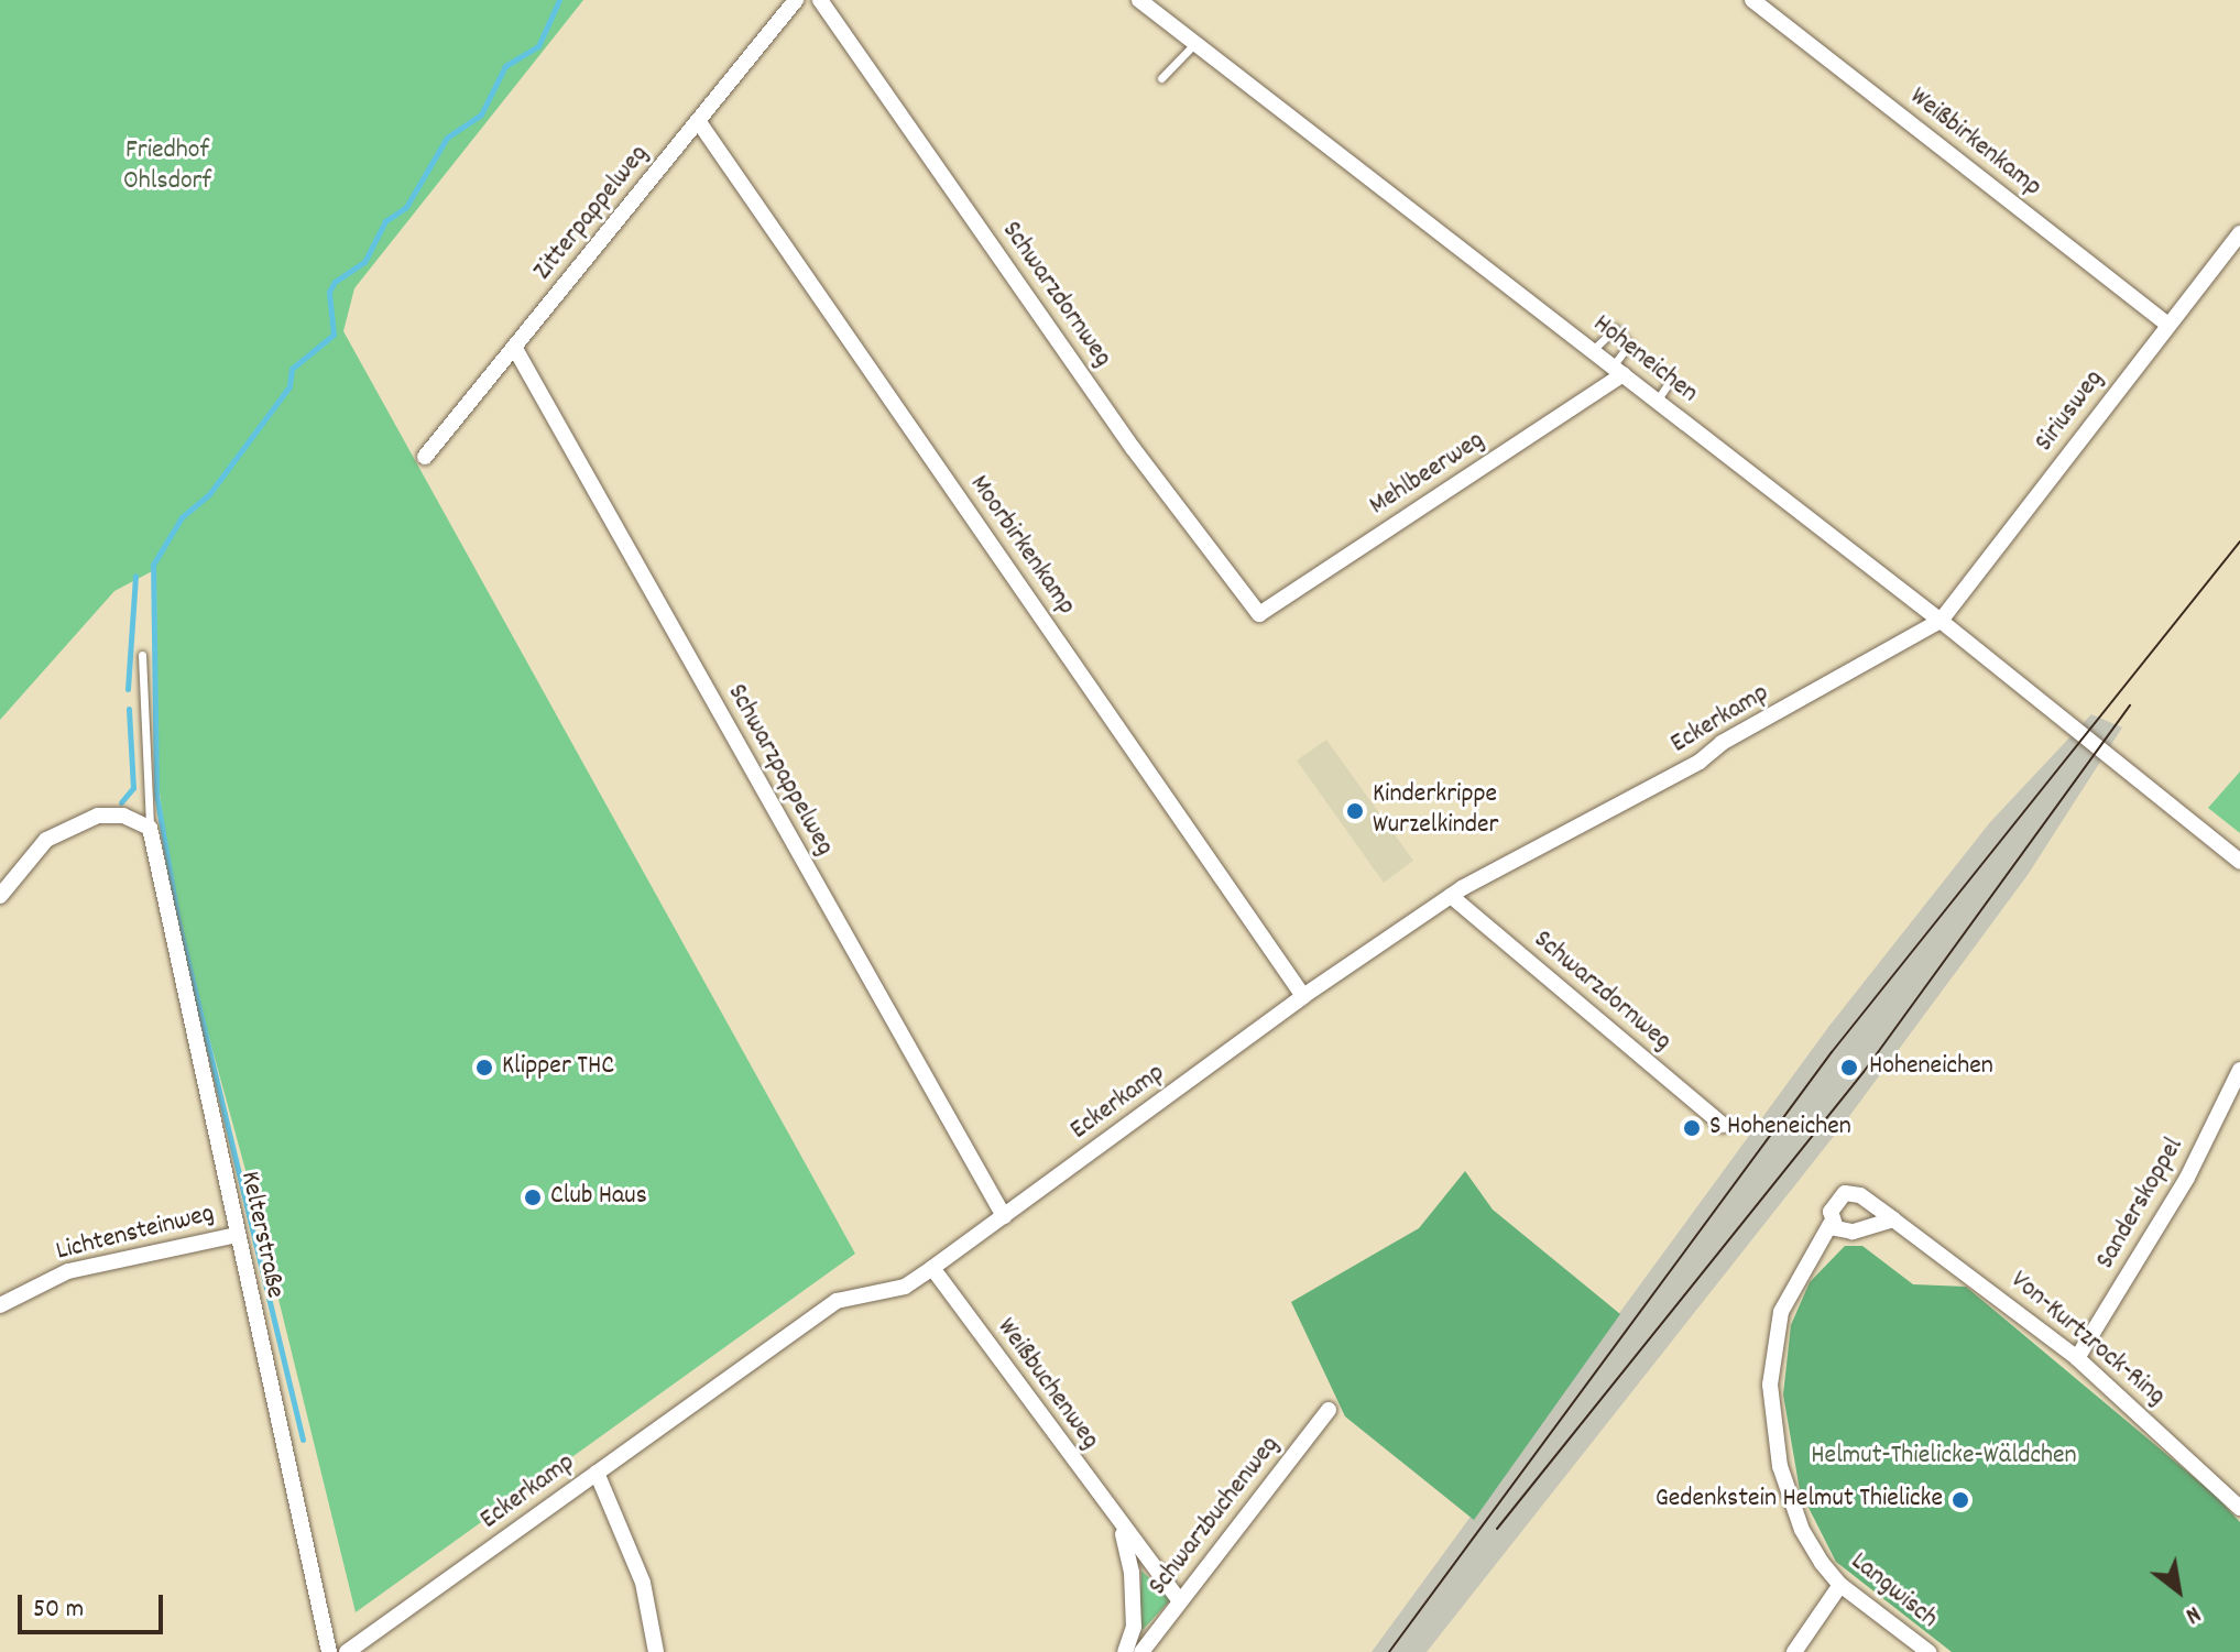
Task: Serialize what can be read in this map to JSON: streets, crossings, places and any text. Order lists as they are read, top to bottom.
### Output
{
  "streets": {
    "street": [
      "Weißbirkenkamp",
      "Zitterpappelweg",
      "Schwarzdornweg",
      "Hoheneichen",
      "Siriusweg",
      "Mehlbeerweg",
      "Moorbirkenkamp",
      "Eckerkamp",
      "Schwarzpappelweg",
      "Sanderskoppel",
      "Lichtensteinweg",
      "Kelterstraße",
      "Von-Kurtzrock-Ring",
      "Weißbuchenweg",
      "Schwarzbuchenweg",
      "Langwisch"
    ]
  },
  "crossings": [
    ["Weißbirkenkamp", "Siriusweg"],
    ["Zitterpappelweg", "Moorbirkenkamp"],
    ["Zitterpappelweg", "Schwarzpappelweg"],
    ["Schwarzdornweg", "Mehlbeerweg"],
    ["Schwarzdornweg", "Eckerkamp"],
    ["Hoheneichen", "Siriusweg"],
    ["Hoheneichen", "Mehlbeerweg"],
    ["Hoheneichen", "Eckerkamp"],
    ["Siriusweg", "Eckerkamp"],
    ["Moorbirkenkamp", "Eckerkamp"],
    ["Eckerkamp", "Schwarzpappelweg"],
    ["Eckerkamp", "Weißbuchenweg"],
    ["Sanderskoppel", "Von-Kurtzrock-Ring"],
    ["Lichtensteinweg", "Kelterstraße"],
    ["Von-Kurtzrock-Ring", "Langwisch"],
    ["Weißbuchenweg", "Schwarzbuchenweg"]
  ],
  "parks": ["Friedhof Ohlsdorf", "Helmut-Thielicke-Wäldchen"],
  "places": [
    "Kinderkrippe Wurzelkinder",
    "Klipper THC",
    "Hoheneichen",
    "S Hoheneichen",
    "Club Haus",
    "Gedenkstein Helmut Thielicke"
  ],
  "scale_bar": "50 m",
  "north": "bottom right"
}
